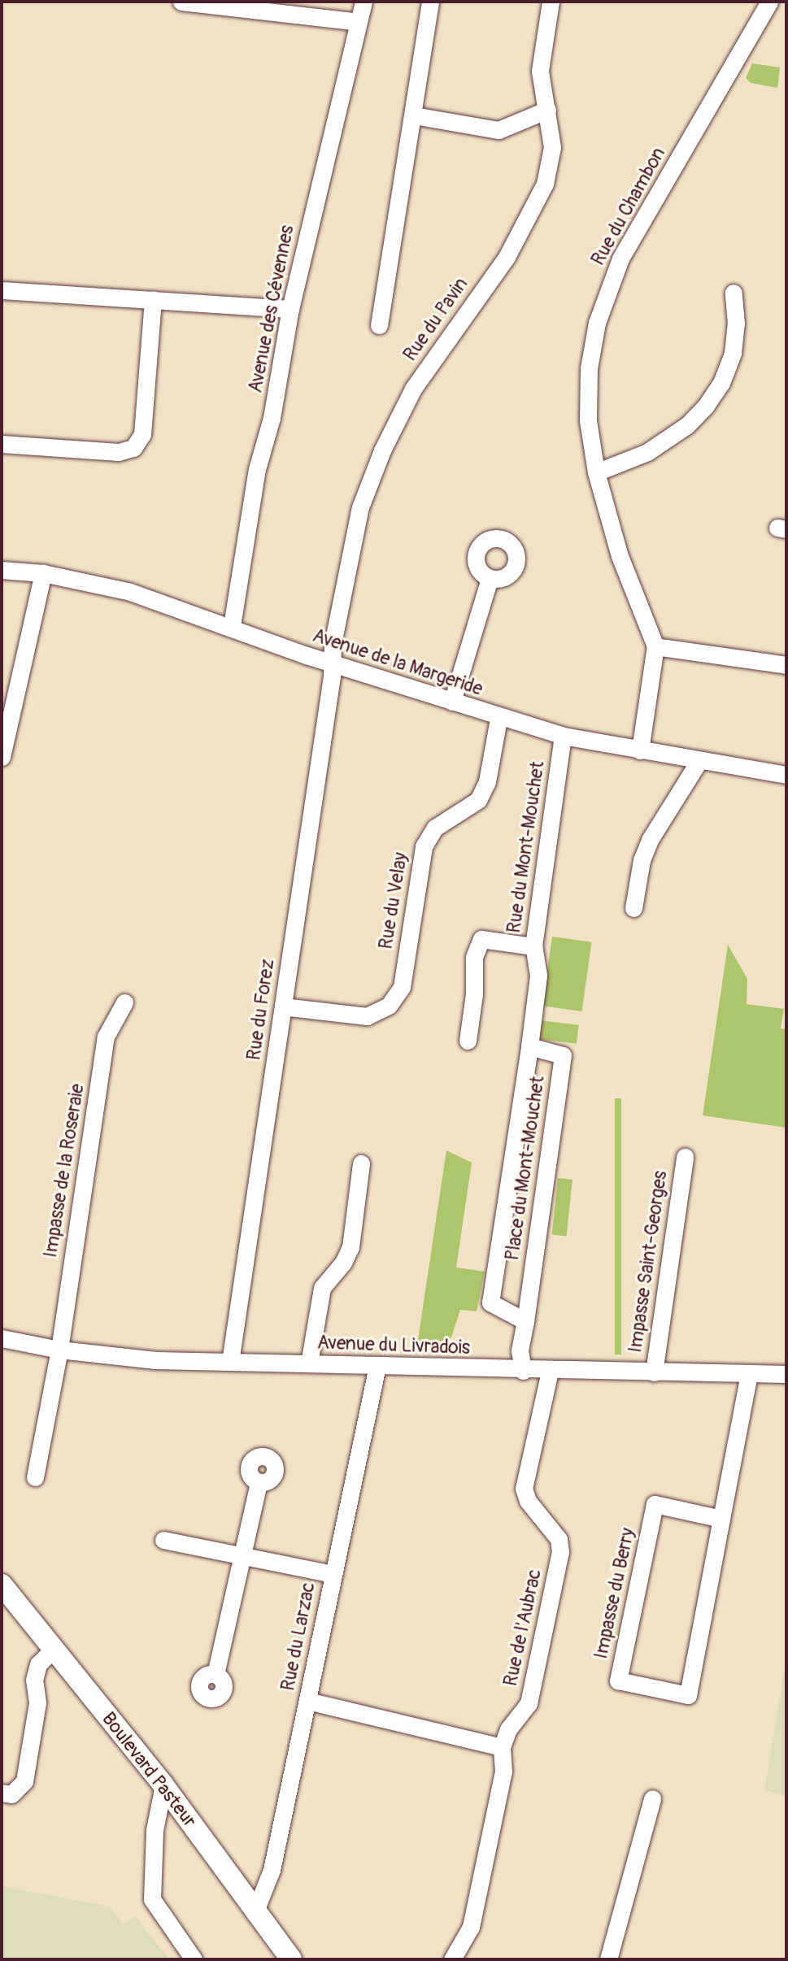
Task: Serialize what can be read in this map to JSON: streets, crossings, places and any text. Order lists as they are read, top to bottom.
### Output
{
  "streets": {
    "main road": ["Boulevard Pasteur"],
    "street": [
      "Rue du Chambon",
      "Avenue des Cévennes",
      "Rue du Pavin",
      "Avenue de la Margeride",
      "Rue du Mont-Mouchet",
      "Rue du Velay",
      "Rue du Forez",
      "Place du Mont-Mouchet",
      "Impasse de la Roseraie",
      "Impasse Saint-Georges",
      "Avenue du Livradois",
      "Impasse du Berry",
      "Rue de l'Aubrac",
      "Rue du Larzac"
    ]
  },
  "crossings": [
    ["Avenue des Cévennes", "Avenue de la Margeride"],
    ["Rue du Pavin", "Avenue de la Margeride"],
    ["Rue du Pavin", "Rue du Forez"],
    ["Avenue de la Margeride", "Rue du Mont-Mouchet"],
    ["Avenue de la Margeride", "Rue du Velay"],
    ["Avenue de la Margeride", "Rue du Forez"],
    ["Rue du Mont-Mouchet", "Place du Mont-Mouchet"],
    ["Rue du Velay", "Rue du Forez"],
    ["Rue du Forez", "Avenue du Livradois"],
    ["Place du Mont-Mouchet", "Avenue du Livradois"],
    ["Impasse de la Roseraie", "Avenue du Livradois"],
    ["Impasse Saint-Georges", "Avenue du Livradois"],
    ["Avenue du Livradois", "Impasse du Berry"],
    ["Avenue du Livradois", "Rue de l'Aubrac"],
    ["Avenue du Livradois", "Rue du Larzac"],
    ["Rue du Larzac", "Boulevard Pasteur"]
  ]
}
